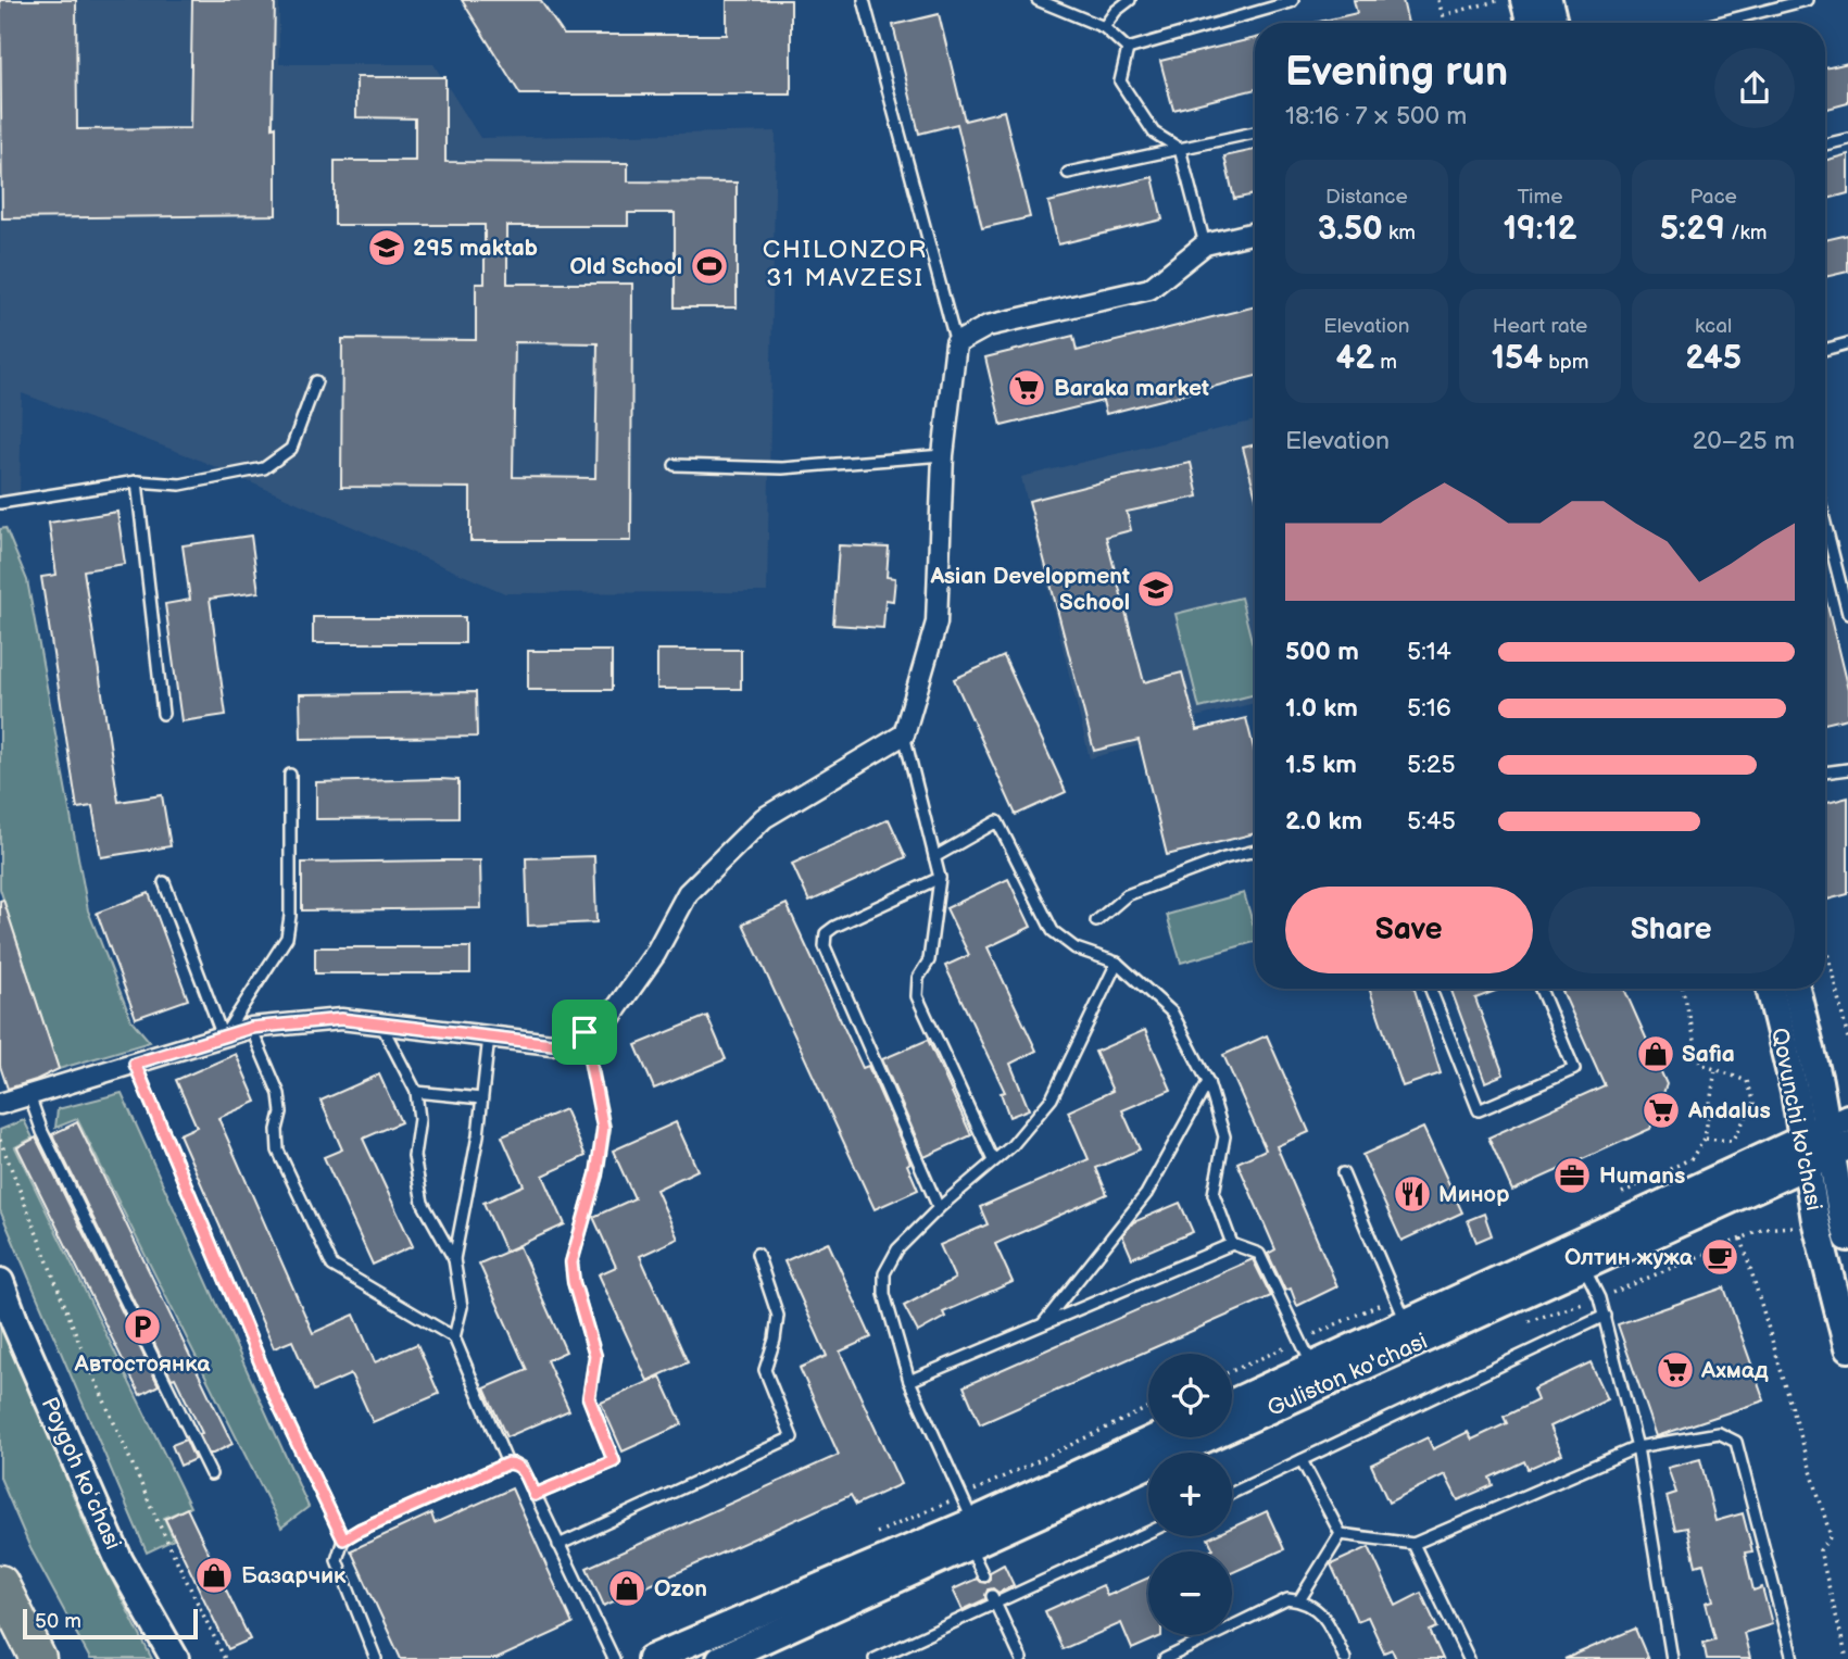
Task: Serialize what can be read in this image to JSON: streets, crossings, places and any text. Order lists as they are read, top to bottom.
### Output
{
  "streets": {
    "main road": ["Qovunchi ko'chasi", "Guliston ko'chasi", "Poygoh koʻchasi"]
  },
  "crossings": [
    ["Qovunchi ko'chasi", "Guliston ko'chasi"]
  ],
  "districts": ["CHILONZOR 31 MAVZESI"],
  "places": {
    "school or university": ["295 maktab", "Asian Development School"],
    "sports": ["Old School"],
    "supermarket": ["Baraka market", "Andalus", "Ахмад"],
    "shop": ["Safia", "Базарчик", "Ozon"],
    "office": ["Humans"],
    "restaurant": ["Минор"],
    "cafe": ["Олтин жужа"],
    "parking": ["Автостоянка"]
  },
  "scale_bar": "50 m",
  "page": {
    "heading": ["Evening run", "18:16 · 7 × 500 m"],
    "stats": [
      ["Distance", "3.50 km"],
      ["Time", "19:12"],
      ["Pace", "5:29 /km"],
      ["Elevation", "42 m"],
      ["Heart rate", "154 bpm"],
      ["kcal", "245"]
    ],
    "chart": ["Elevation", "20–25 m"],
    "list": [
      {
        "name": "500 m",
        "note": "5:14"
      },
      {
        "name": "1.0 km",
        "note": "5:16"
      },
      {
        "name": "1.5 km",
        "note": "5:25"
      },
      {
        "name": "2.0 km",
        "note": "5:45"
      }
    ],
    "buttons": ["Save", "Share"],
    "map_buttons": ["+", "−"],
    "scale": "50 m"
  }
}
